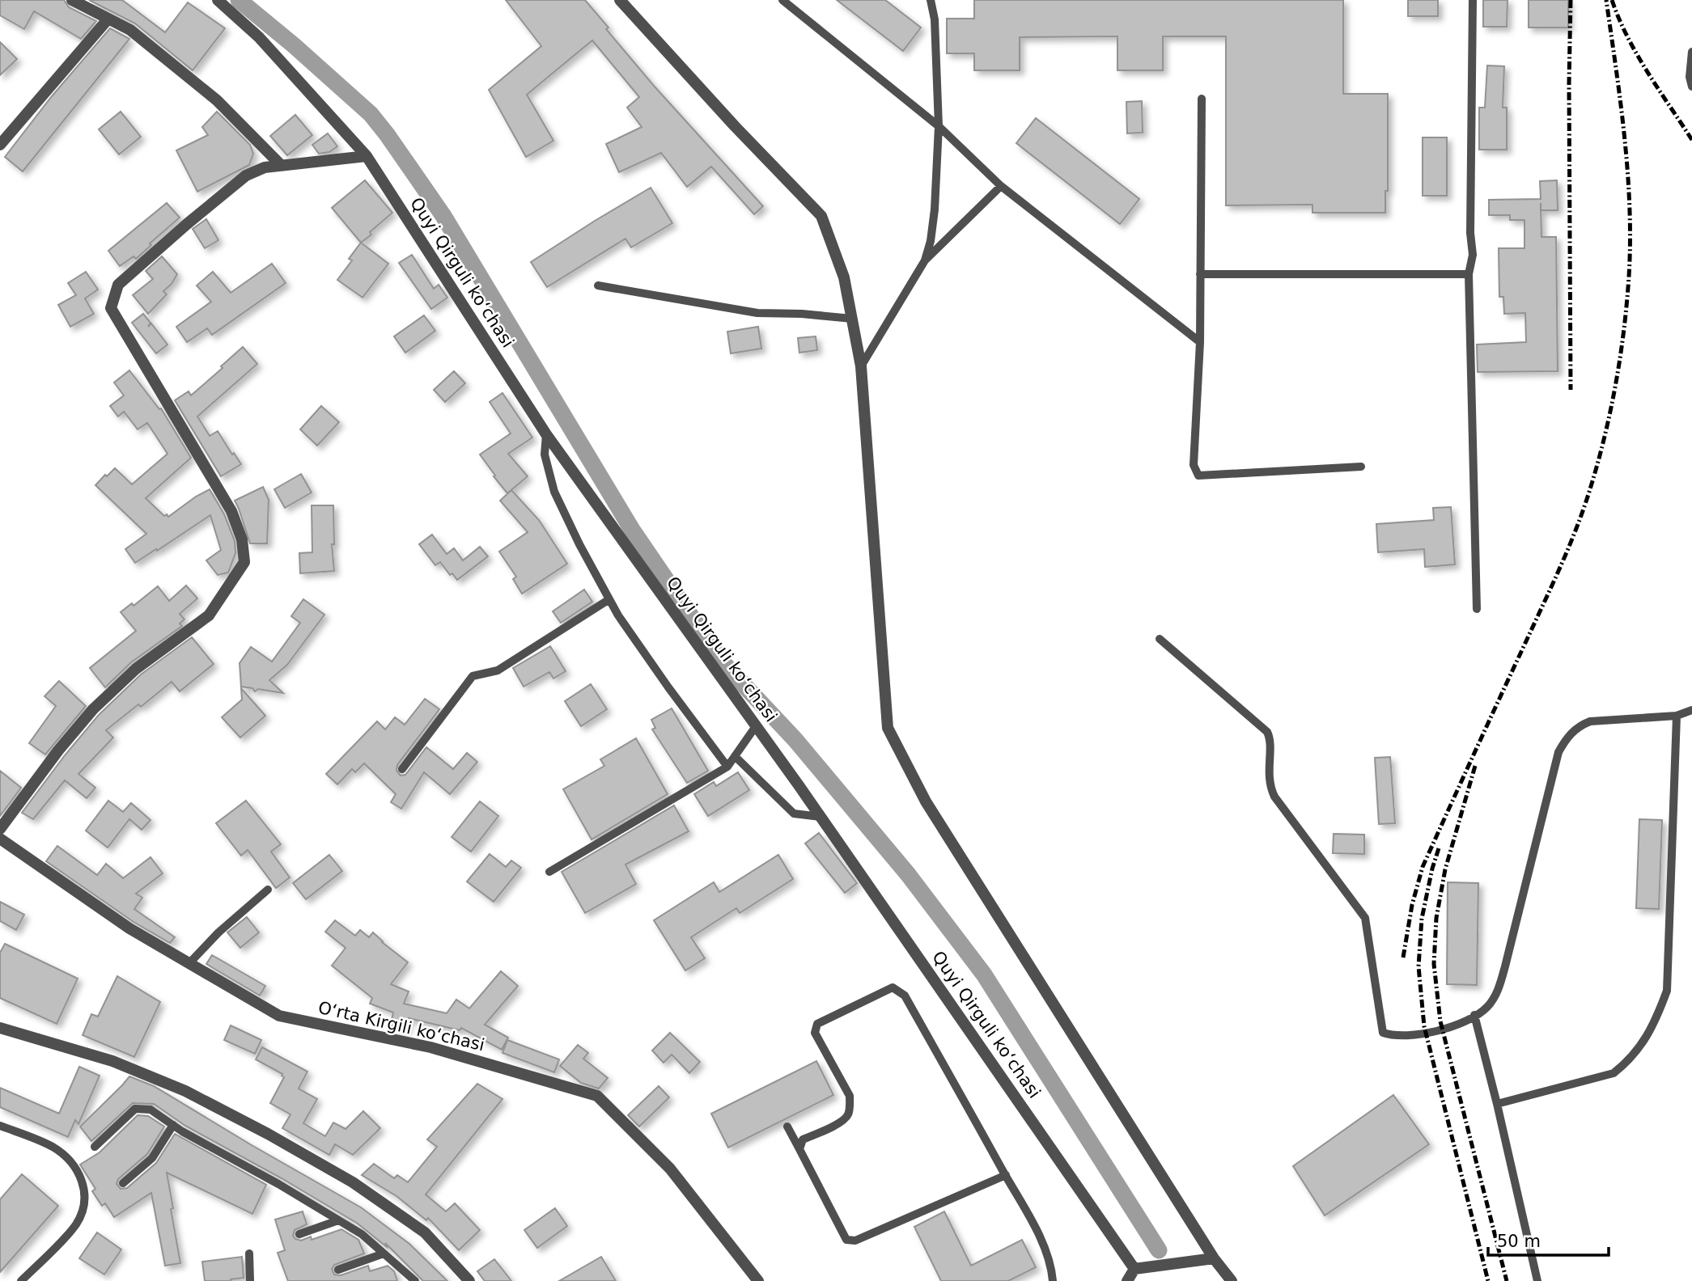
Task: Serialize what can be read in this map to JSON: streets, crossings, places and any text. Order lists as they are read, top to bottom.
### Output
{
  "streets": {
    "street": ["Quyi Qirguli koʻchasi", "Oʻrta Kirgili koʻchasi"]
  },
  "scale_bar": "50 m"
}
